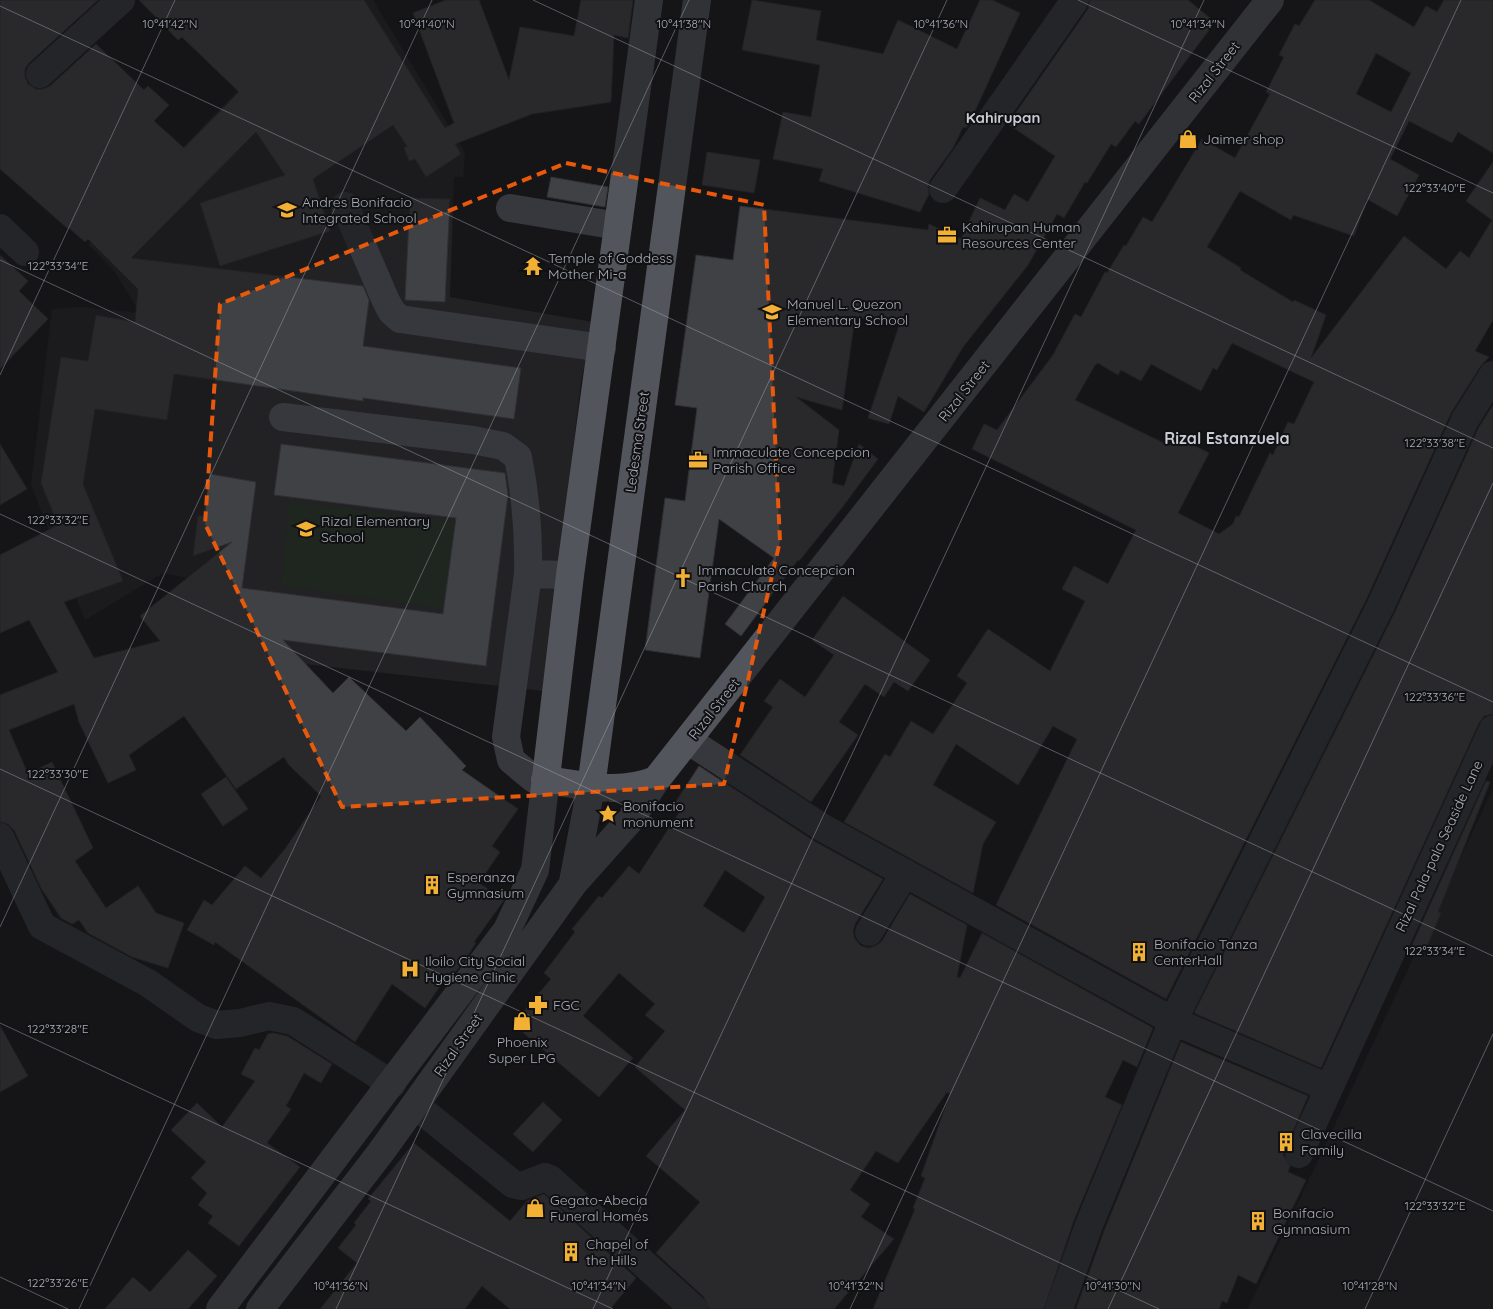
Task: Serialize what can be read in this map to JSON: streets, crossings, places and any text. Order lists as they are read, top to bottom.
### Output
{
  "streets": {
    "main road": ["Rizal Street", "Ledesma Street"],
    "street": ["Rizal Pala-pala Seaside Lane"]
  },
  "crossings": [
    ["Rizal Street", "Ledesma Street"]
  ],
  "districts": ["Kahirupan", "Rizal Estanzuela"],
  "places": {
    "shop": ["Jaimer shop", "Phoenix Super LPG", "Gegato-Abecia Funeral Homes"],
    "school or university": ["Andres Bonifacio Integrated School", "Manuel L. Quezon Elementary School", "Rizal Elementary School"],
    "office": ["Kahirupan Human Resources Center", "Immaculate Concepcion Parish Office"],
    "temple": ["Temple of Goddess Mother Mi-a"],
    "church": ["Immaculate Concepcion Parish Church"],
    "place": ["Bonifacio monument"],
    "building": [
      "Esperanza Gymnasium",
      "Bonifacio Tanza CenterHall",
      "Clavecilla Family",
      "Bonifacio Gymnasium",
      "Chapel of the Hills"
    ],
    "hospital": ["Iloilo City Social Hygiene Clinic"],
    "pharmacy": ["FGC"]
  },
  "coordinates": [
    "10°41'42\"N",
    "10°41'40\"N",
    "10°41'38\"N",
    "10°41'36\"N",
    "10°41'34\"N",
    "122°33'40\"E",
    "122°33'34\"E",
    "122°33'38\"E",
    "122°33'32\"E",
    "122°33'36\"E",
    "122°33'30\"E",
    "122°33'28\"E",
    "122°33'26\"E",
    "10°41'32\"N",
    "10°41'30\"N",
    "10°41'28\"N"
  ]
}
